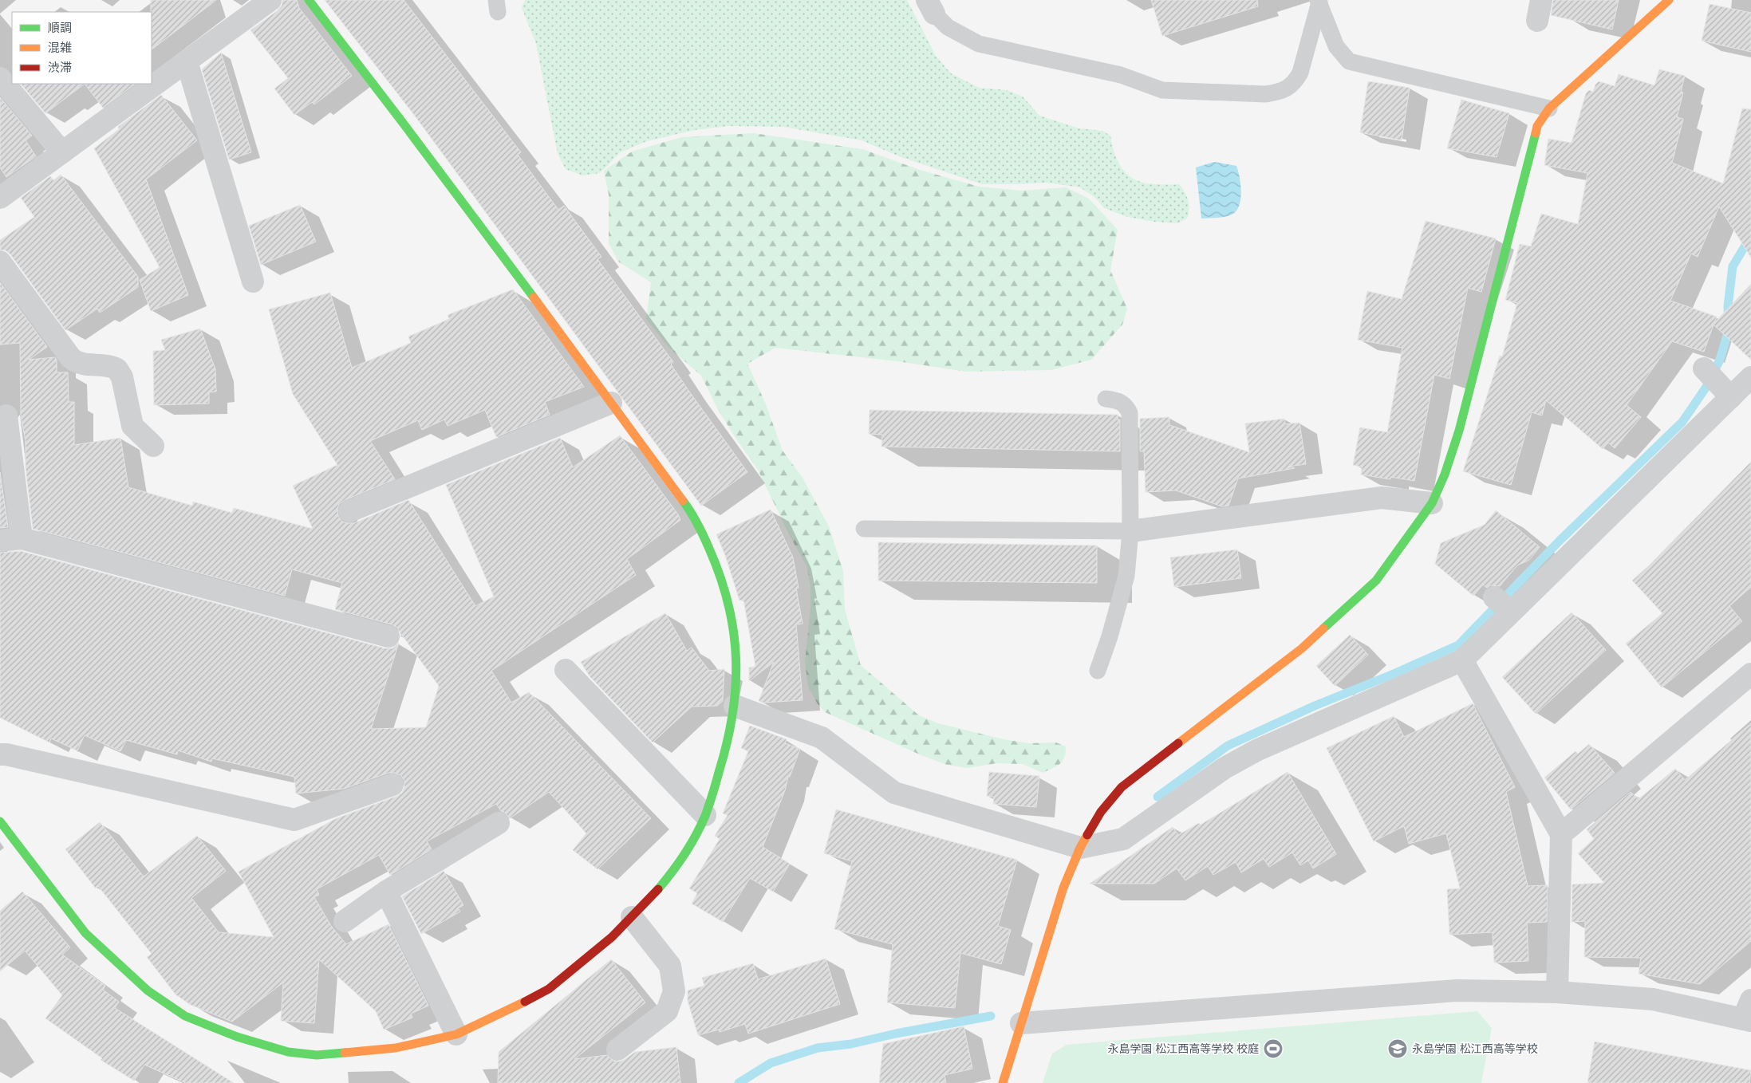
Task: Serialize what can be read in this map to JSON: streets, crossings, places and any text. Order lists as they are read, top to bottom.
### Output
{
  "places": {
    "sports": ["永島学園 松江西高等学校 校庭"],
    "school or university": ["永島学園 松江西高等学校"]
  },
  "legend": ["順調", "混雑", "渋滞"]
}
